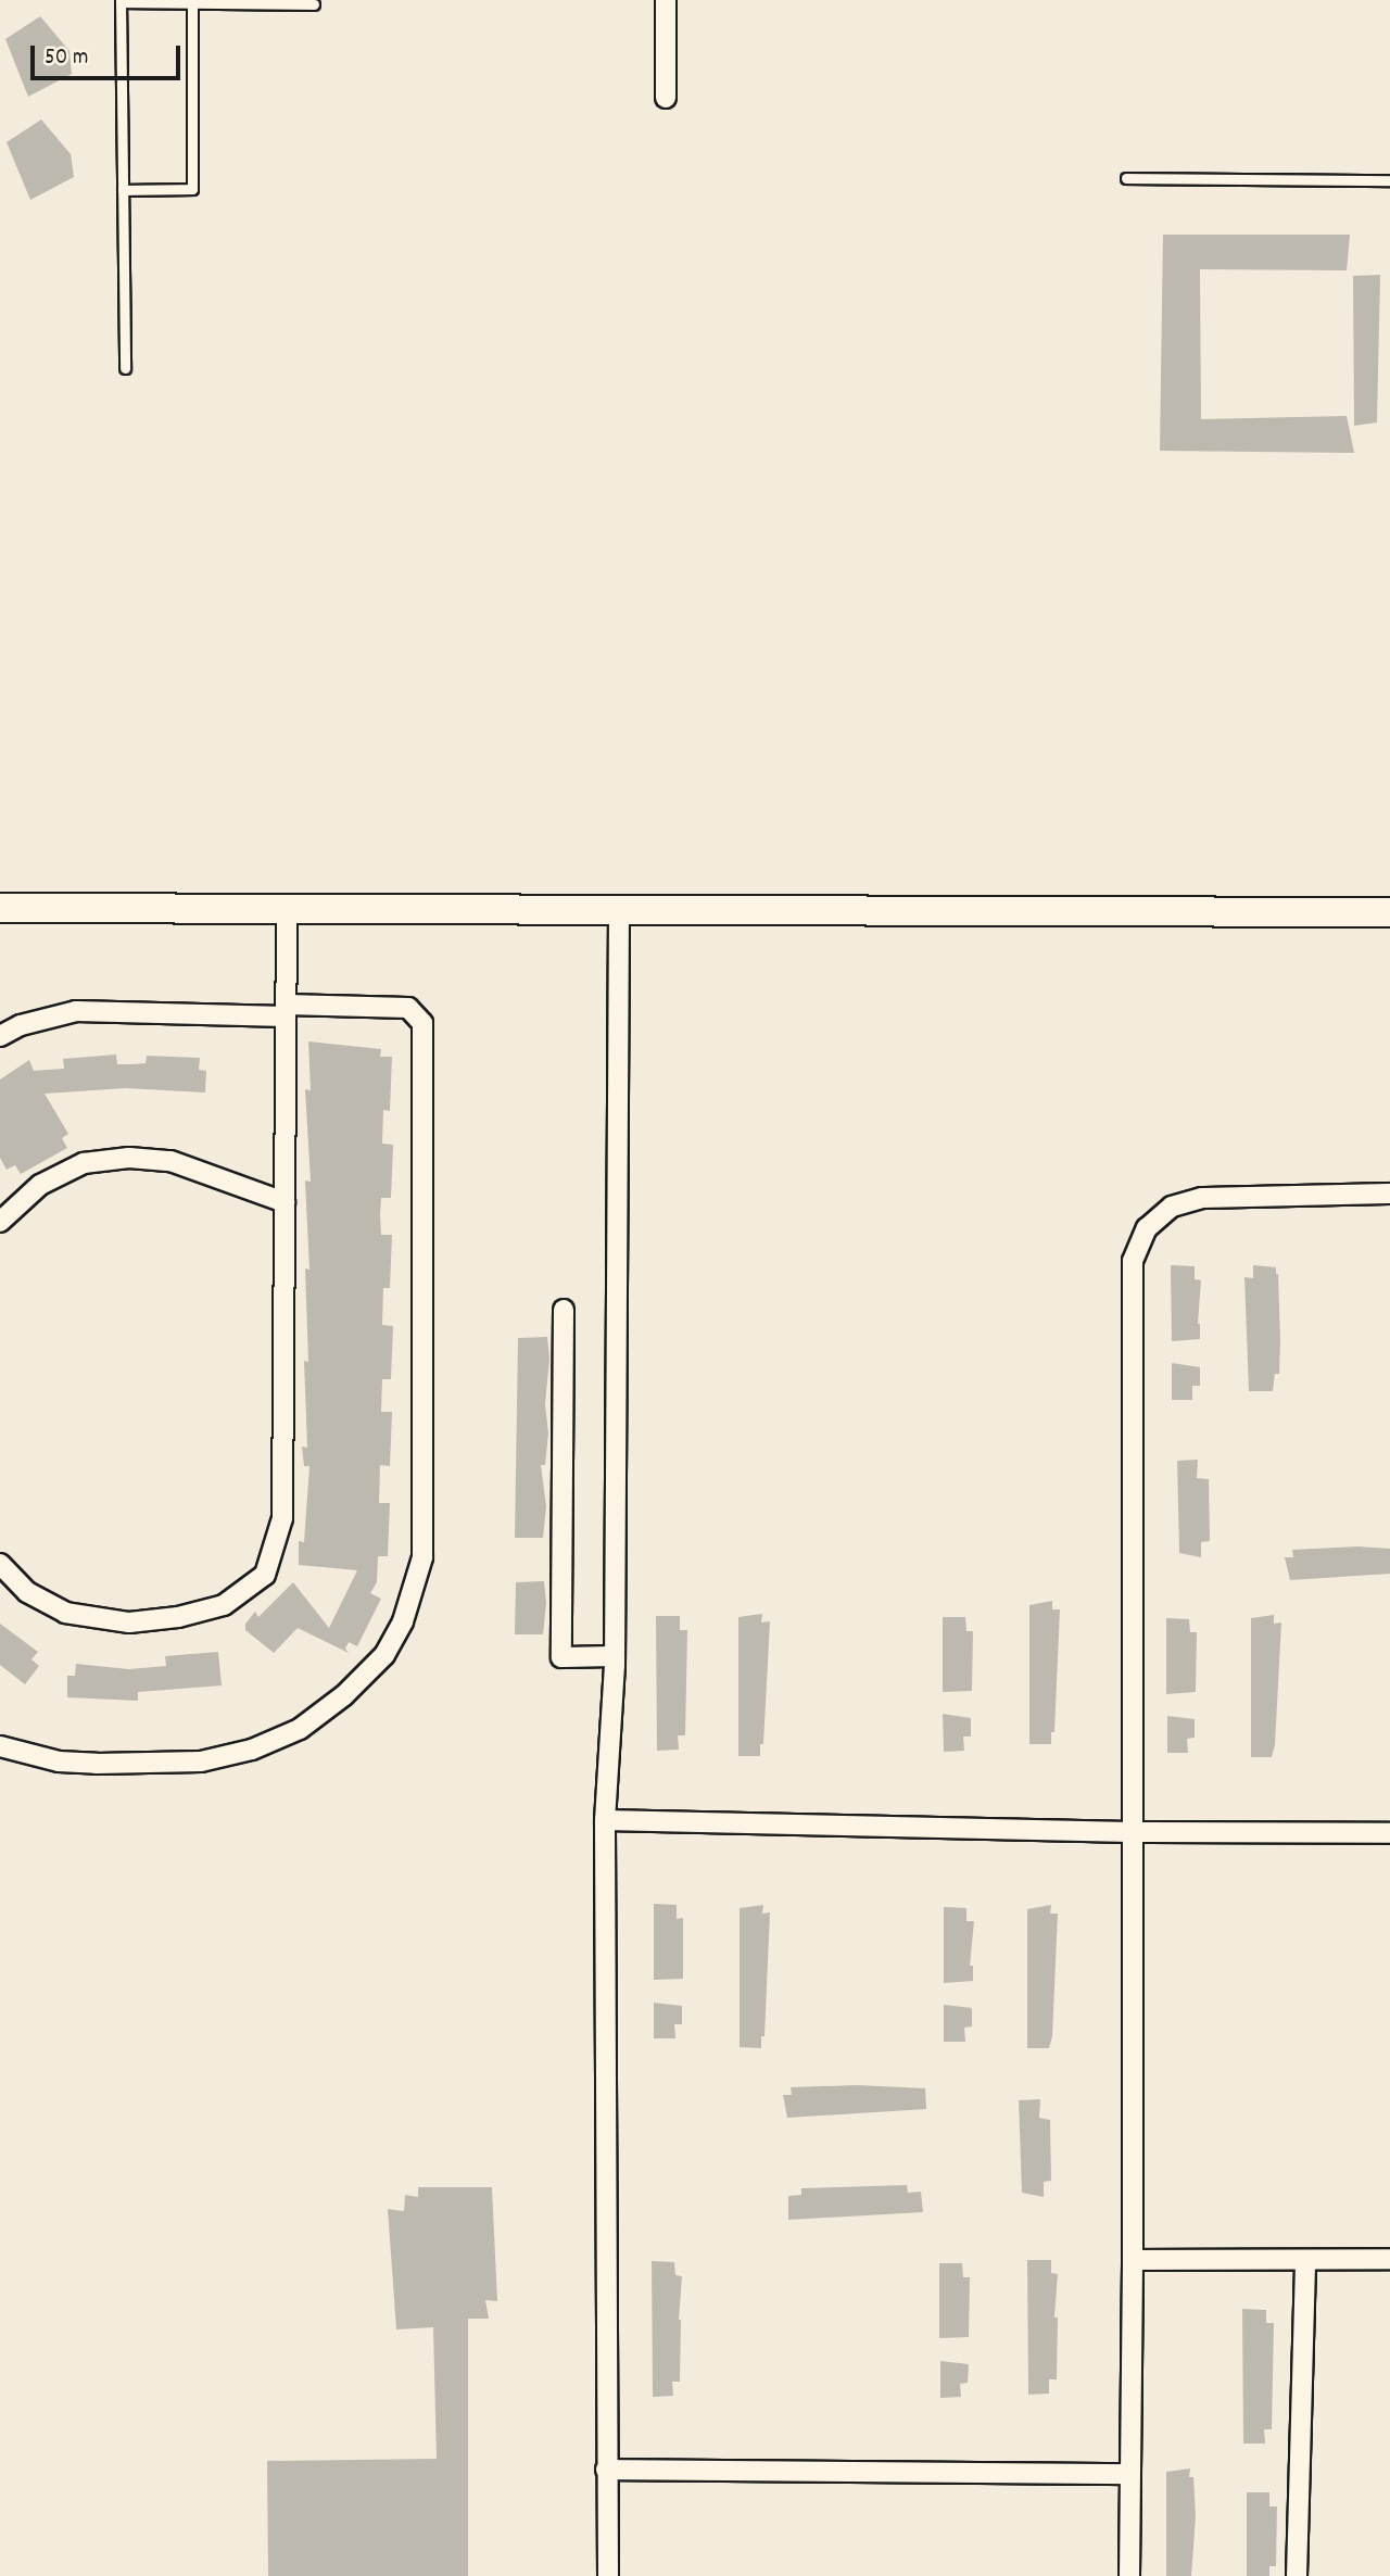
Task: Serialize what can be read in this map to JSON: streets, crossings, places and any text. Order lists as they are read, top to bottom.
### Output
{
  "scale_bar": "50 m"
}
